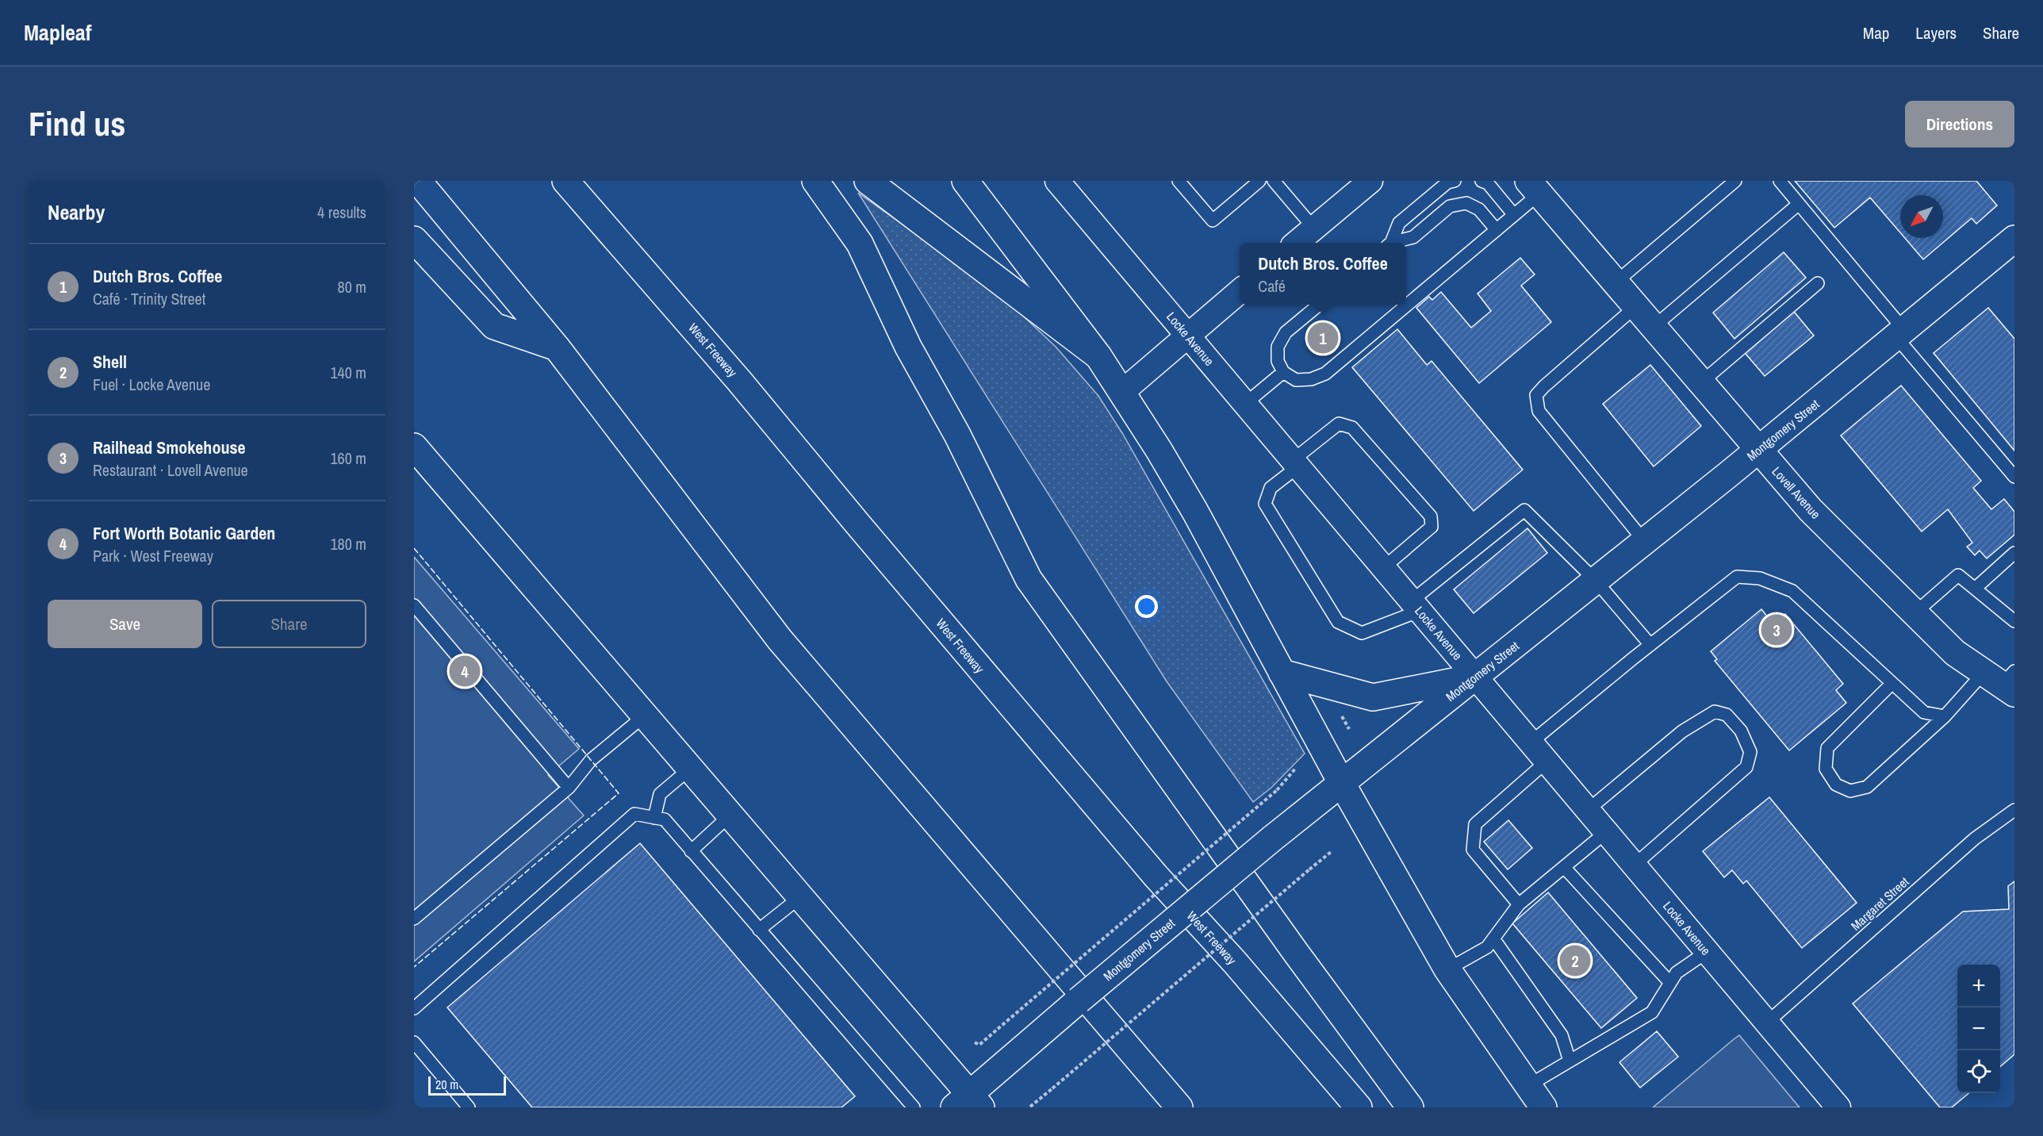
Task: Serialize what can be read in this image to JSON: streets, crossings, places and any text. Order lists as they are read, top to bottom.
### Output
{
  "streets": {
    "main road": ["West Freeway", "Montgomery Street", "Lovell Avenue"],
    "street": ["Locke Avenue"],
    "lane": ["Margaret Street"]
  },
  "crossings": [
    ["Locke Avenue", "Montgomery Street"],
    ["Locke Avenue", "Margaret Street"],
    ["Montgomery Street", "Lovell Avenue"]
  ],
  "scale_bar": "20 m",
  "north": "bottom left",
  "page": {
    "header": "Mapleaf",
    "nav": ["Map", "Layers", "Share"],
    "buttons": [
      "Directions",
      ["Save", "Share"]
    ],
    "title": "Find us",
    "heading": ["Nearby", "4 results"],
    "list": [
      {
        "mark": "1",
        "name": "Dutch Bros. Coffee",
        "note": "Café · Trinity Street",
        "value": "80 m"
      },
      {
        "mark": "2",
        "name": "Shell",
        "note": "Fuel · Locke Avenue",
        "value": "140 m"
      },
      {
        "mark": "3",
        "name": "Railhead Smokehouse",
        "note": "Restaurant · Lovell Avenue",
        "value": "160 m"
      },
      {
        "mark": "4",
        "name": "Fort Worth Botanic Garden",
        "note": "Park · West Freeway",
        "value": "180 m"
      }
    ],
    "popup": ["Dutch Bros. Coffee", "Café"],
    "pins": [
      "1",
      "3",
      "4",
      "2"
    ],
    "map_buttons": ["+", "−"],
    "scale": "20 m"
  }
}
